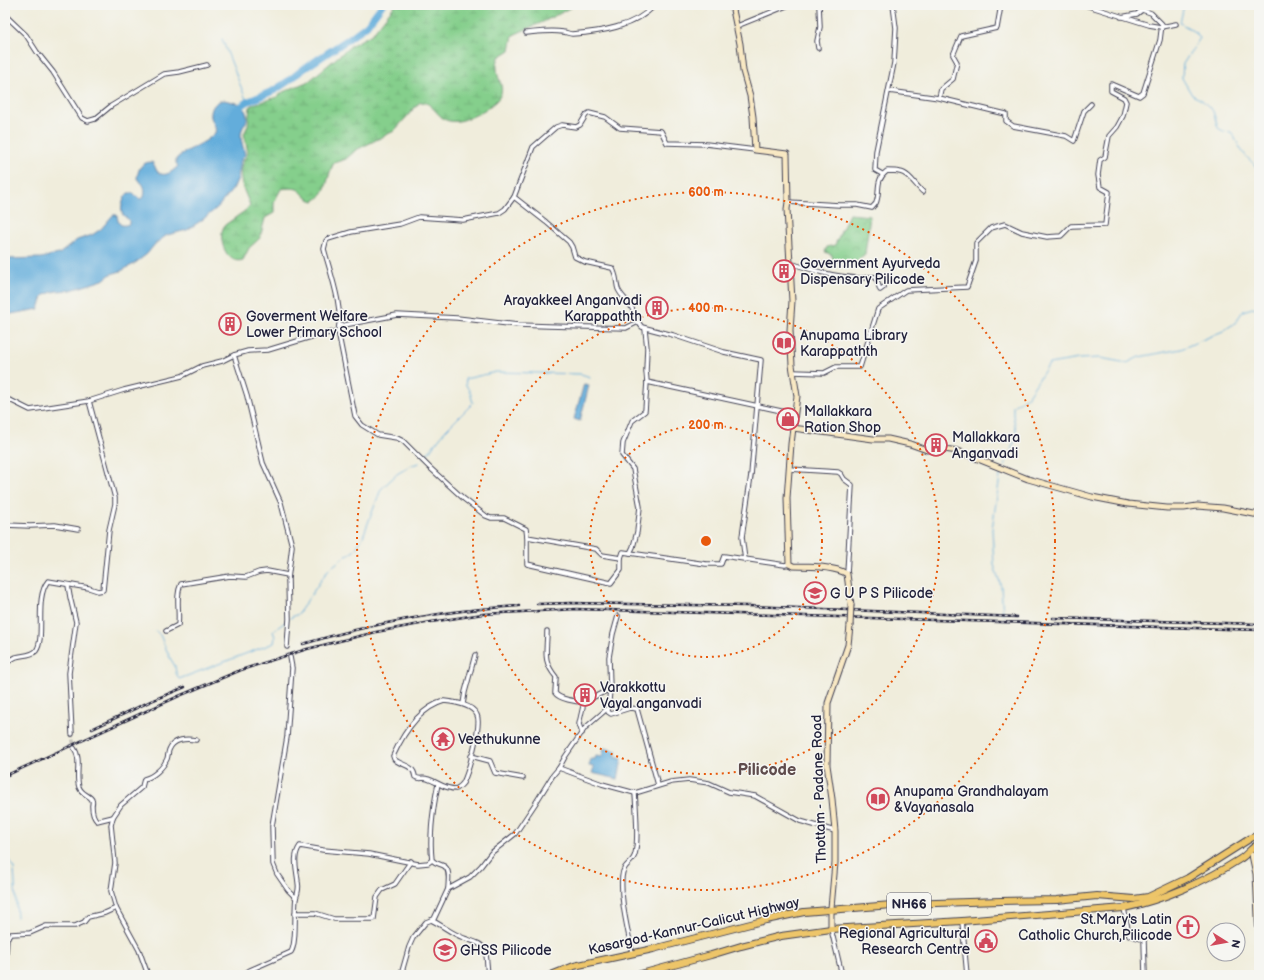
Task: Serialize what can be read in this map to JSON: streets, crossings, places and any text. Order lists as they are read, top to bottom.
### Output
{
  "streets": {
    "highway": ["NH66", "Kasargod-Kannur-Calicut Highway"],
    "street": ["Thottam - Padane Road"]
  },
  "crossings": [
    ["Thottam - Padane Road", "NH66"],
    ["Thottam - Padane Road", "Kasargod-Kannur-Calicut Highway"]
  ],
  "districts": ["Pilicode"],
  "places": {
    "building": [
      "Government Ayurveda Dispensary Pilicode",
      "Arayakkeel Anganvadi Karappathth",
      "Goverment Welfare Lower Primary School",
      "Mallakkara Anganvadi",
      "Varakkottu Vayal anganvadi"
    ],
    "library": ["Anupama Library Karappathth", "Anupama Grandhalayam &Vayanasala"],
    "shop": ["Mallakkara Ration Shop"],
    "school or university": ["G U P S Pilicode", "GHSS Pilicode"],
    "temple": ["Veethukunne"],
    "church": ["St.Mary's Latin Catholic Church,Pilicode"],
    "public building": ["Regional Agricultural Research Centre"]
  },
  "north": "right",
  "rings": ["600 m", "400 m", "200 m"]
}
